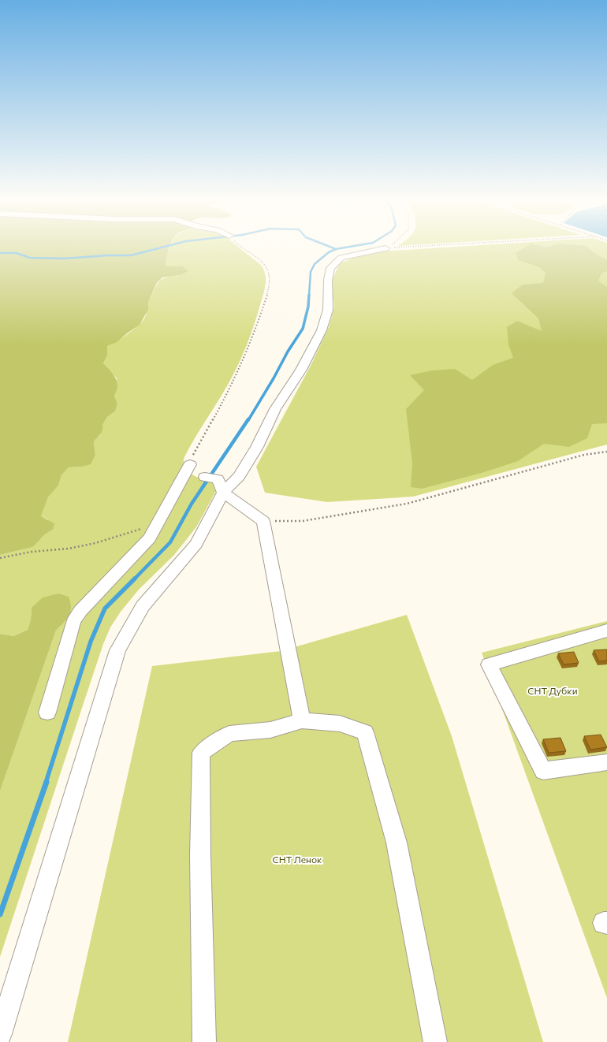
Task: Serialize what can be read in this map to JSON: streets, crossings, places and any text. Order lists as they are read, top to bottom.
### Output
{
  "parks": ["СНТ Дубки", "СНТ Ленок"]
}
